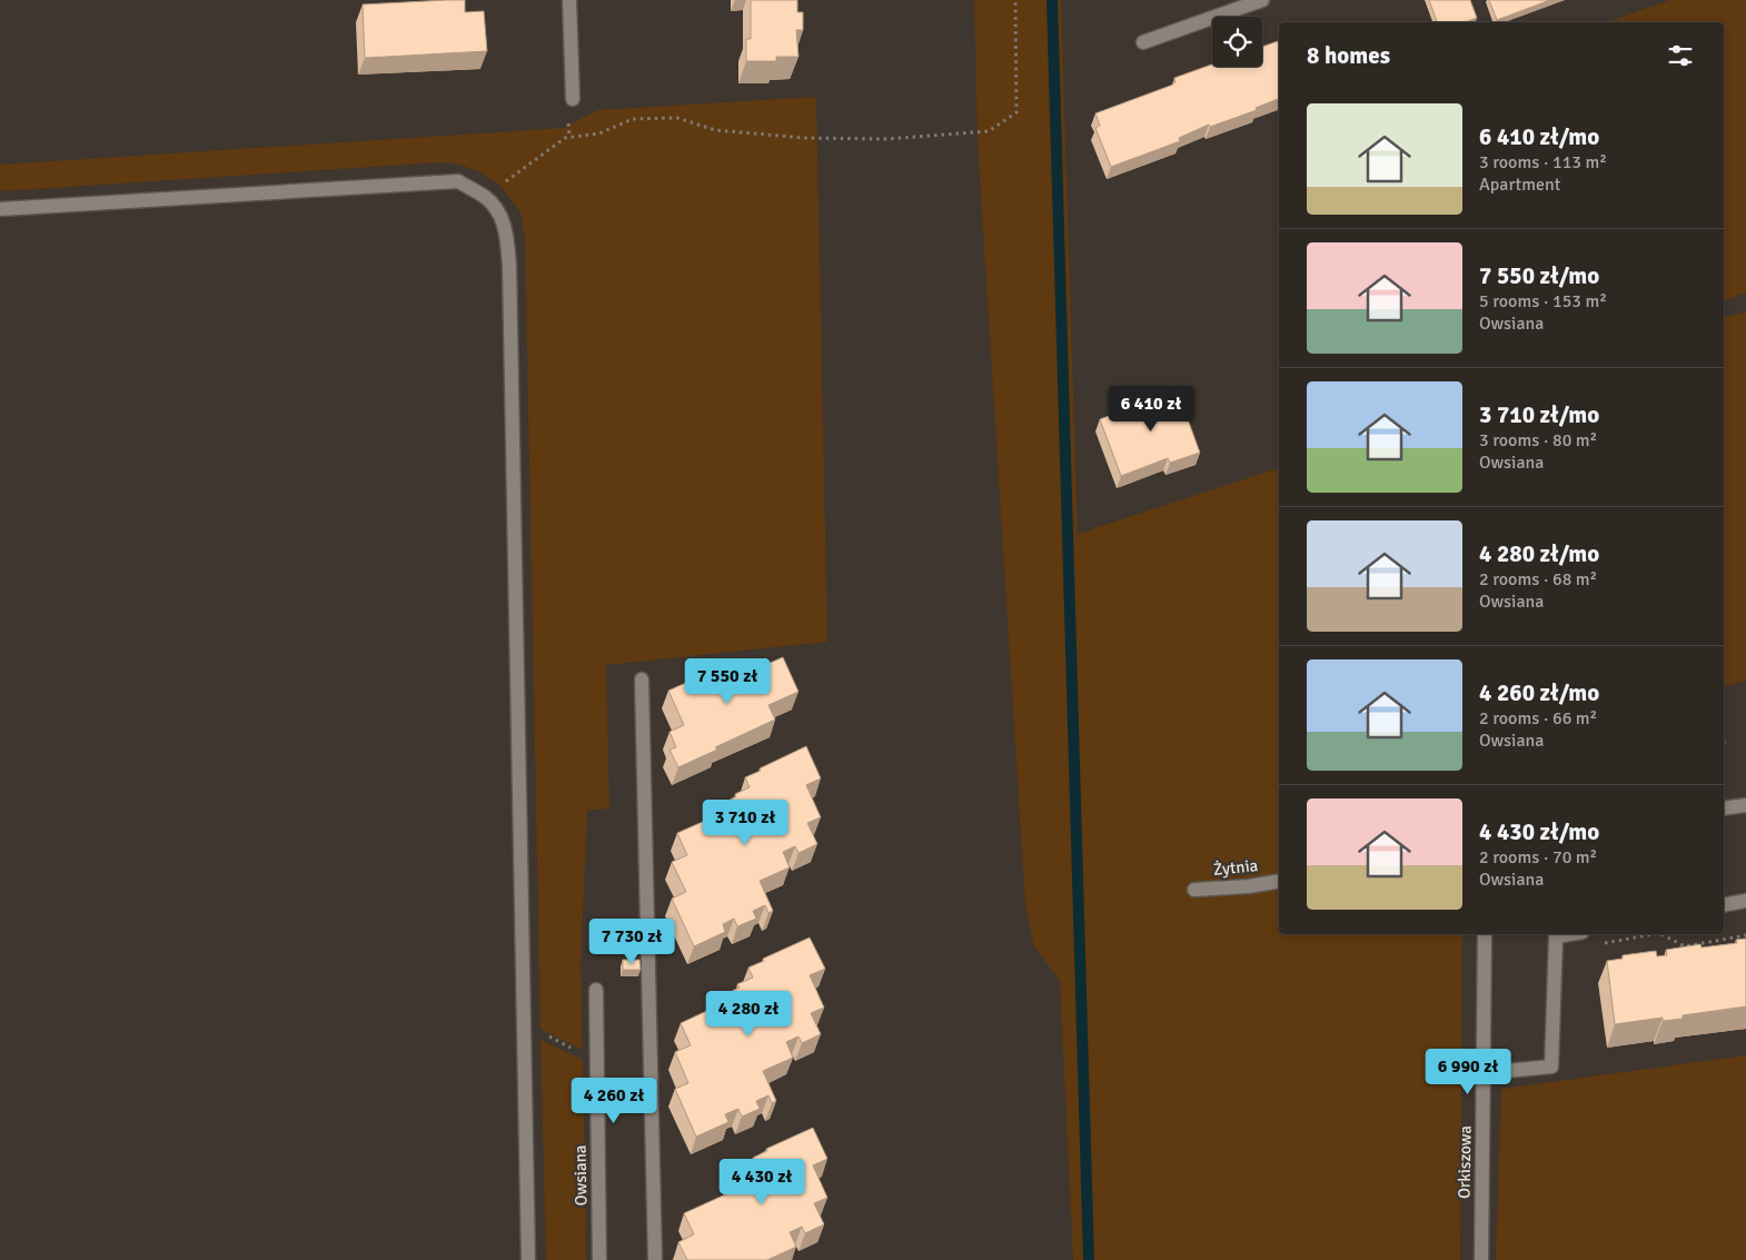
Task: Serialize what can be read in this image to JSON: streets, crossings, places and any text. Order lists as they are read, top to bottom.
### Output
{
  "streets": {
    "street": ["Żytnia", "Orkiszowa", "Owsiana"]
  },
  "page": {
    "heading": "8 homes",
    "list": [
      {
        "name": "6 410 zł/mo",
        "note": "3 rooms · 113 m² · Apartment"
      },
      {
        "name": "7 550 zł/mo",
        "note": "5 rooms · 153 m² · Owsiana"
      },
      {
        "name": "3 710 zł/mo",
        "note": "3 rooms · 80 m² · Owsiana"
      },
      {
        "name": "4 280 zł/mo",
        "note": "2 rooms · 68 m² · Owsiana"
      },
      {
        "name": "4 260 zł/mo",
        "note": "2 rooms · 66 m² · Owsiana"
      },
      {
        "name": "4 430 zł/mo",
        "note": "2 rooms · 70 m² · Owsiana"
      }
    ],
    "price": [
      "6 410 zł",
      "7 550 zł",
      "3 710 zł",
      "7 730 zł",
      "4 280 zł",
      "6 990 zł",
      "4 260 zł",
      "4 430 zł"
    ]
  }
}
